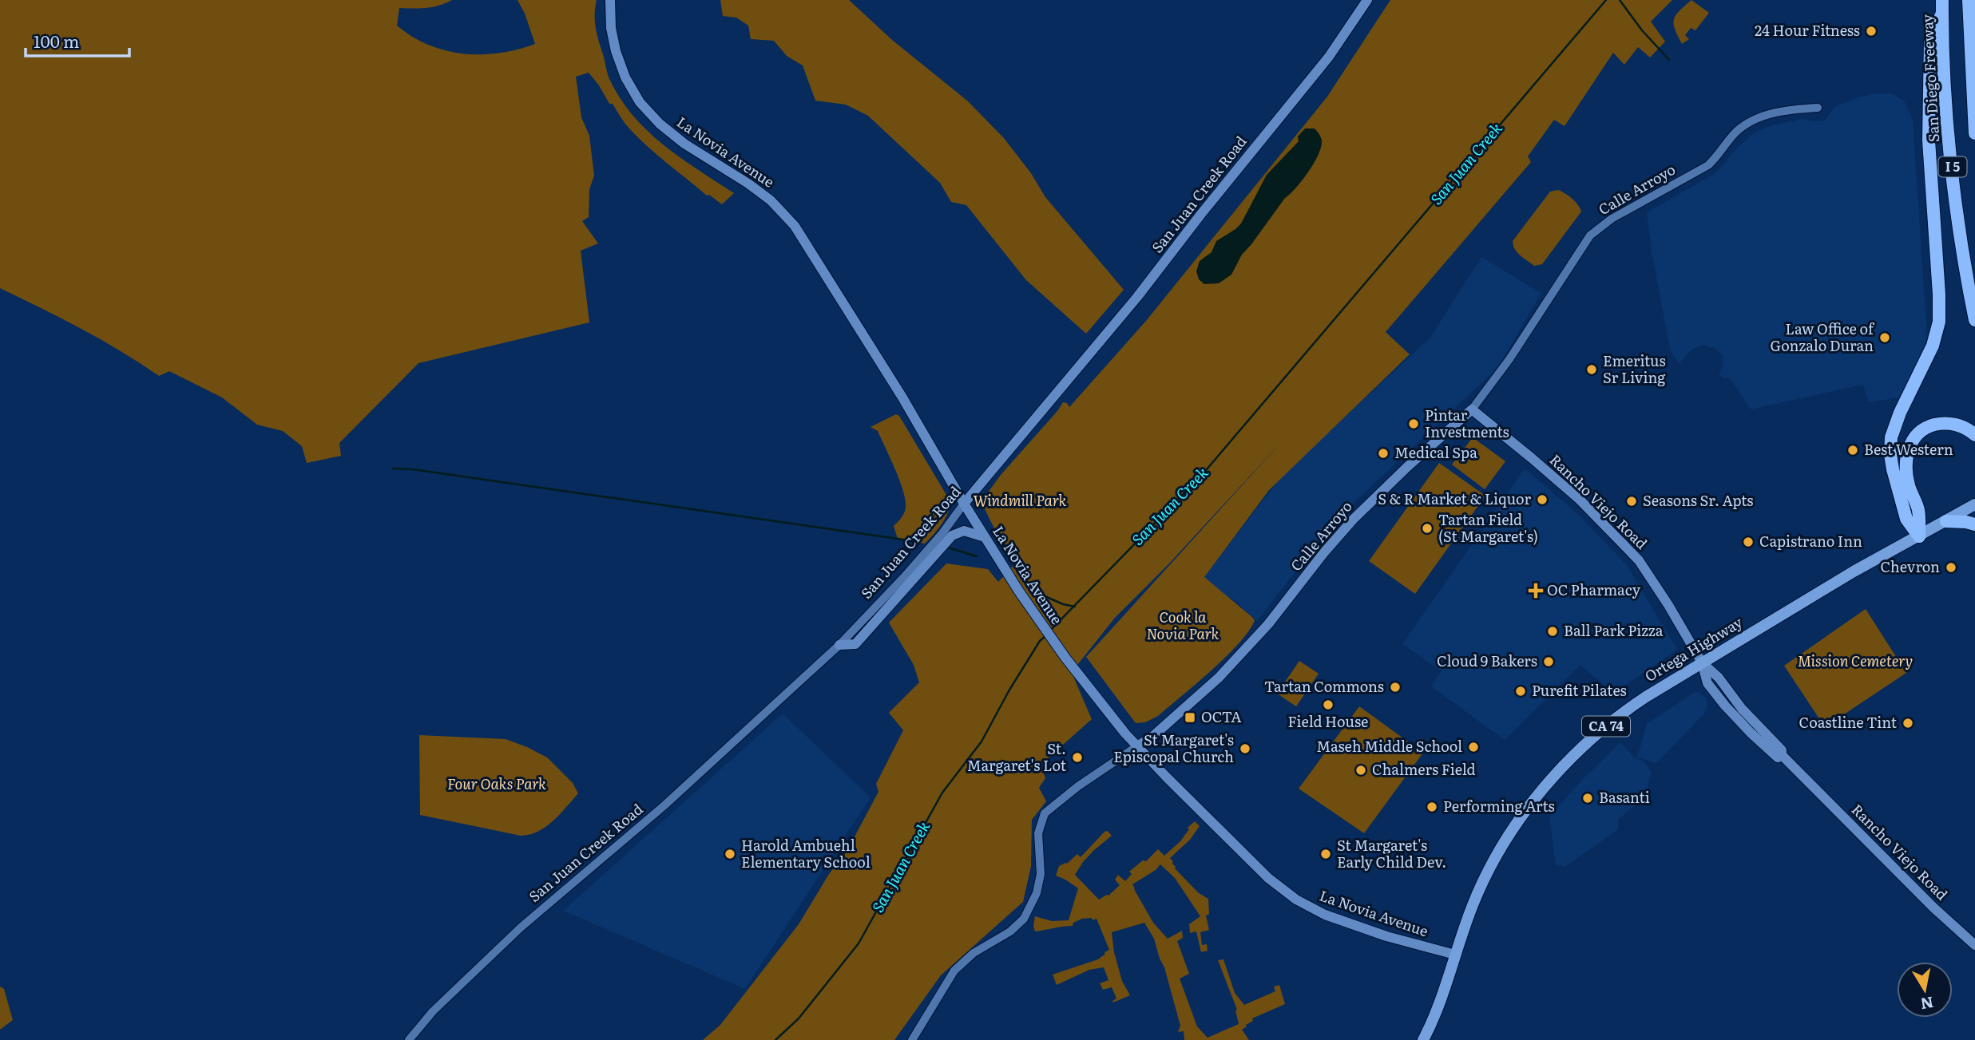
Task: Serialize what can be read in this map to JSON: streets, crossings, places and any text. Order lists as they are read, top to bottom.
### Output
{
  "streets": {
    "highway": ["San Diego Freeway", "I 5"],
    "main road": [
      "La Novia Avenue",
      "Calle Arroyo",
      "San Juan Creek Road",
      "Rancho Viejo Road",
      "Ortega Highway",
      "CA 74"
    ]
  },
  "crossings": [
    ["La Novia Avenue", "Calle Arroyo"],
    ["La Novia Avenue", "San Juan Creek Road"],
    ["La Novia Avenue", "Ortega Highway"],
    ["Calle Arroyo", "Rancho Viejo Road"],
    ["Rancho Viejo Road", "Ortega Highway"]
  ],
  "water": ["San Juan Creek"],
  "parks": [
    "Windmill Park",
    "Cook la Novia Park",
    "Mission Cemetery",
    "Four Oaks Park"
  ],
  "places": {
    "other": [
      "24 Hour Fitness",
      "Law Office of Gonzalo Duran",
      "Emeritus Sr Living",
      "Pintar Investments",
      "Best Western",
      "Medical Spa",
      "S & R Market & Liquor",
      "Seasons Sr. Apts",
      "Tartan Field (St Margaret's)",
      "Capistrano Inn",
      "Chevron",
      "Ball Park Pizza",
      "Cloud 9 Bakers",
      "Tartan Commons",
      "Purefit Pilates",
      "Field House",
      "Coastline Tint",
      "Maseh Middle School",
      "St Margaret's Episcopal Church",
      "St. Margaret's Lot",
      "Chalmers Field",
      "Basanti",
      "Performing Arts",
      "Harold Ambuehl Elementary School",
      "St Margaret's Early Child Dev."
    ],
    "health": ["OC Pharmacy"],
    "transit": ["OCTA"]
  },
  "scale_bar": "100 m",
  "north": "bottom"
}
